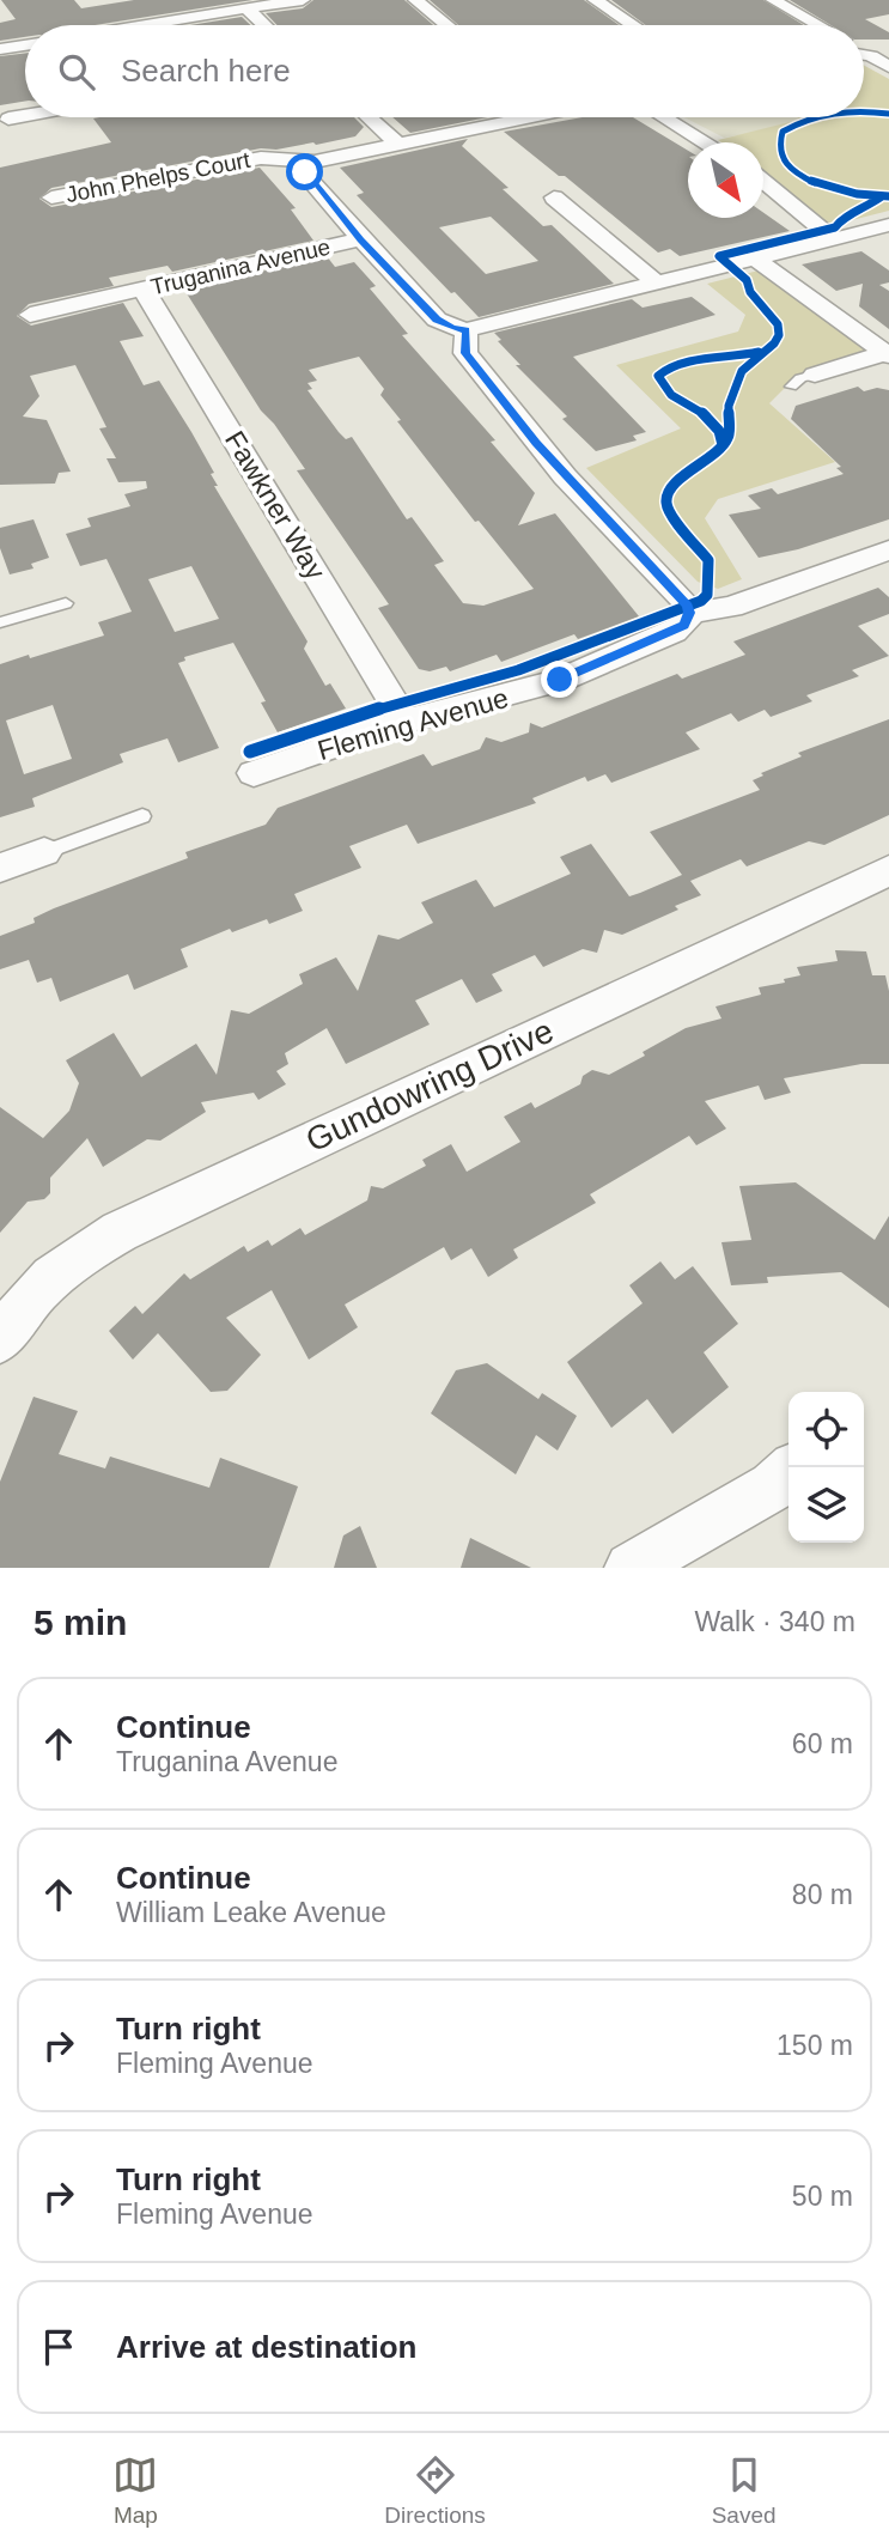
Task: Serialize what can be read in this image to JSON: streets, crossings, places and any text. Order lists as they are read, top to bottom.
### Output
{
  "streets": {
    "street": [
      "John Phelps Court",
      "Truganina Avenue",
      "Fawkner Way",
      "Fleming Avenue",
      "Gundowring Drive"
    ]
  },
  "crossings": [
    ["John Phelps Court", "Truganina Avenue"],
    ["Truganina Avenue", "Fawkner Way"],
    ["Fawkner Way", "Fleming Avenue"]
  ],
  "north": "bottom right",
  "page": {
    "search": "Search here",
    "heading": ["5 min", "Walk · 340 m"],
    "list": [
      ["Continue", "Truganina Avenue", "60 m"],
      ["Continue", "William Leake Avenue", "80 m"],
      ["Turn right", "Fleming Avenue", "150 m"],
      ["Turn right", "Fleming Avenue", "50 m"],
      "Arrive at destination"
    ],
    "nav": ["Map", "Directions", "Saved"]
  }
}
